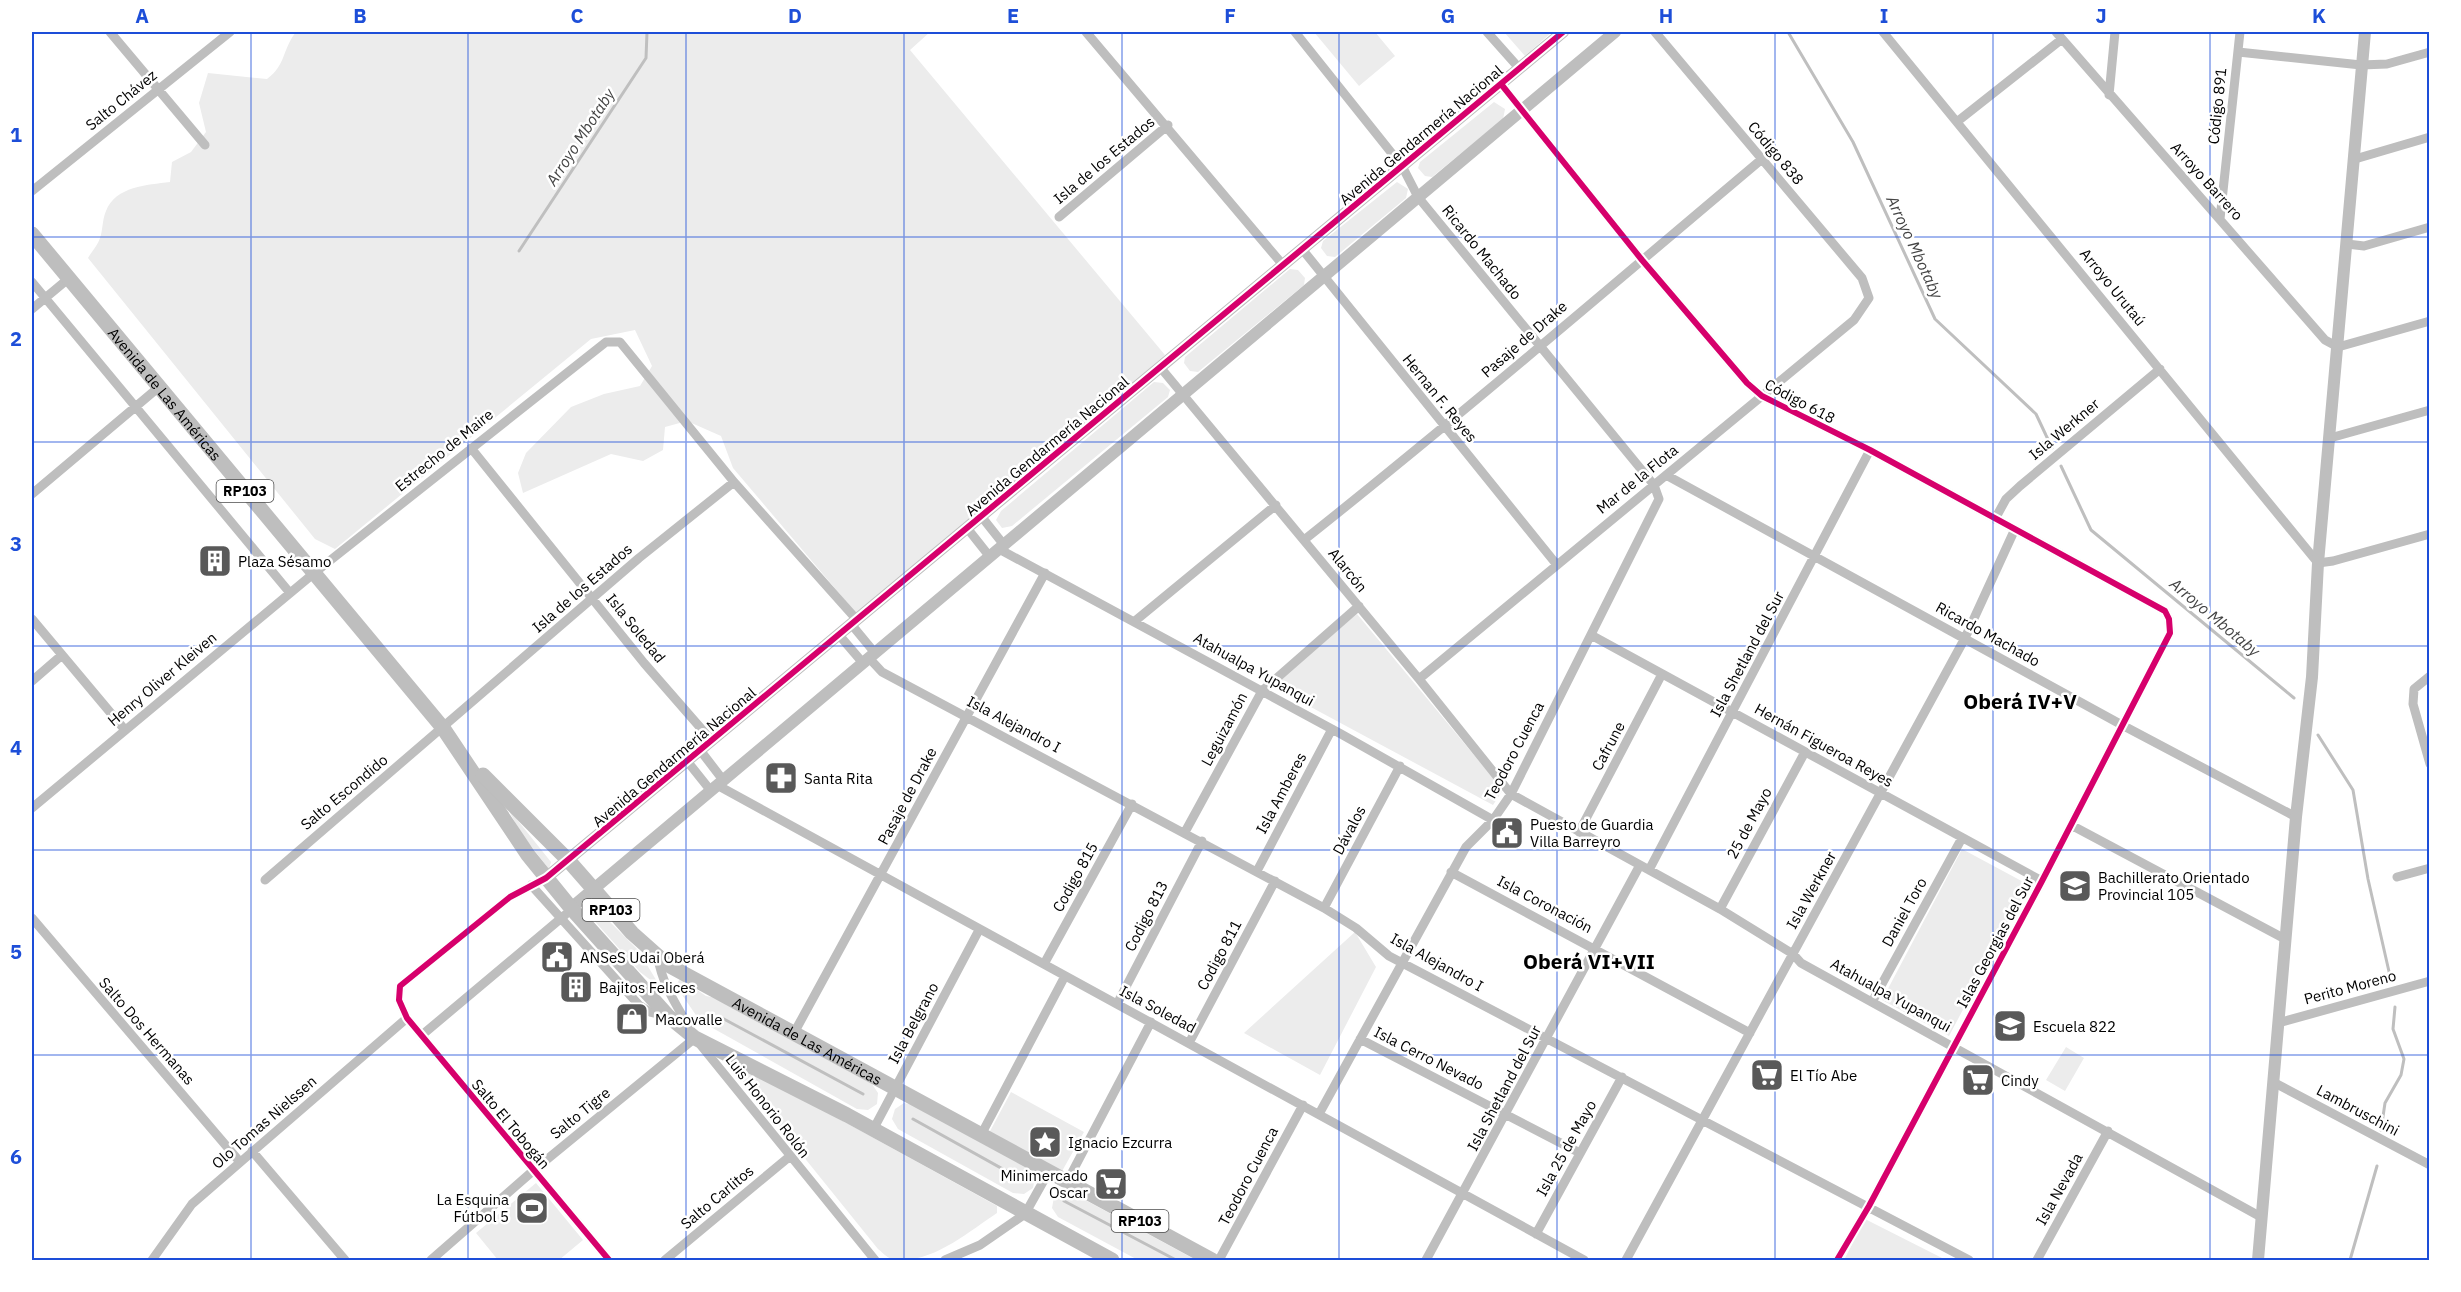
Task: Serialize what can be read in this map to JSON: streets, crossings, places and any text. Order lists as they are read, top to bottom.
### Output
{
  "streets": {
    "main road": ["Avenida de Las Américas", "RP103"],
    "street": [
      "Salto Chávez",
      "Código 891",
      "Avenida Gendarmería Nacional",
      "Código 838",
      "Isla de los Estados",
      "Arroyo Barrero",
      "Ricardo Machado",
      "Arroyo Urutaú",
      "Pasaje de Drake",
      "Hernan F. Reyes",
      "Código 618",
      "Isla Werkner",
      "Estrecho de Maire",
      "Mar de la Flota",
      "Alarcón",
      "Isla Soledad",
      "Isla Shetland del Sur",
      "Atahualpa Yupanqui",
      "Henry Oliver Kleiven",
      "Isla Alejandro I",
      "Leguizamón",
      "Hernán Figueroa Reyes",
      "Cafrune",
      "Teodoro Cuenca",
      "Salto Escondido",
      "Isla Amberes",
      "25 de Mayo",
      "Dávalos",
      "Codigo 815",
      "Isla Coronación",
      "Daniel Toro",
      "Codigo 813",
      "Islas Georgias del Sur",
      "Codigo 811",
      "Perito Moreno",
      "Isla Belgrano",
      "Salto Dos Hermanas",
      "Isla Cerro Nevado",
      "Luis Honorio Rolón",
      "Lambruschini",
      "Salto Tigre",
      "Olo Tomas Nielssen",
      "Salto El Tobogán",
      "Isla 25 de Mayo",
      "Isla Nevada",
      "Salto Carlitos"
    ]
  },
  "crossings": [
    ["Código 891", "Arroyo Barrero"],
    ["Avenida Gendarmería Nacional", "Ricardo Machado"],
    ["Avenida Gendarmería Nacional", "Avenida de Las Américas"],
    ["Avenida Gendarmería Nacional", "Hernan F. Reyes"],
    ["Avenida Gendarmería Nacional", "Código 618"],
    ["Avenida Gendarmería Nacional", "Alarcón"],
    ["Avenida Gendarmería Nacional", "Isla Soledad"],
    ["Código 838", "Pasaje de Drake"],
    ["Código 838", "Mar de la Flota"],
    ["Isla de los Estados", "Avenida de Las Américas"],
    ["Isla de los Estados", "Estrecho de Maire"],
    ["Isla de los Estados", "Isla Soledad"],
    ["Isla de los Estados", "Salto Escondido"],
    ["Ricardo Machado", "Pasaje de Drake"],
    ["Ricardo Machado", "Isla Werkner"],
    ["Ricardo Machado", "Mar de la Flota"],
    ["Ricardo Machado", "Isla Shetland del Sur"],
    ["Ricardo Machado", "Teodoro Cuenca"],
    ["Ricardo Machado", "Islas Georgias del Sur"],
    ["Arroyo Urutaú", "Isla Werkner"],
    ["Pasaje de Drake", "Avenida de Las Américas"],
    ["Pasaje de Drake", "Hernan F. Reyes"],
    ["Pasaje de Drake", "Código 618"],
    ["Pasaje de Drake", "Alarcón"],
    ["Pasaje de Drake", "Isla Soledad"],
    ["Pasaje de Drake", "Atahualpa Yupanqui"],
    ["Pasaje de Drake", "Isla Alejandro I"],
    ["Avenida de Las Américas", "Estrecho de Maire"],
    ["Avenida de Las Américas", "Henry Oliver Kleiven"],
    ["Avenida de Las Américas", "Salto Escondido"],
    ["Avenida de Las Américas", "Isla Belgrano"],
    ["Avenida de Las Américas", "Luis Honorio Rolón"],
    ["Avenida de Las Américas", "Salto Tigre"],
    ["Hernan F. Reyes", "Mar de la Flota"],
    ["Código 618", "Isla Werkner"],
    ["Código 618", "Mar de la Flota"],
    ["Código 618", "Isla Shetland del Sur"],
    ["Código 618", "Islas Georgias del Sur"],
    ["Isla Werkner", "Atahualpa Yupanqui"],
    ["Isla Werkner", "Isla Alejandro I"],
    ["Isla Werkner", "Hernán Figueroa Reyes"],
    ["Isla Werkner", "Isla Coronación"],
    ["Estrecho de Maire", "Isla Soledad"],
    ["Estrecho de Maire", "Henry Oliver Kleiven"],
    ["Mar de la Flota", "Alarcón"],
    ["Mar de la Flota", "Teodoro Cuenca"],
    ["Alarcón", "Atahualpa Yupanqui"],
    ["Alarcón", "Leguizamón"],
    ["Alarcón", "Teodoro Cuenca"],
    ["Isla Soledad", "Isla Shetland del Sur"],
    ["Isla Soledad", "Teodoro Cuenca"],
    ["Isla Soledad", "Codigo 815"],
    ["Isla Soledad", "Codigo 813"],
    ["Isla Soledad", "Codigo 811"],
    ["Isla Soledad", "Isla Belgrano"],
    ["Isla Soledad", "Isla 25 de Mayo"],
    ["Isla Shetland del Sur", "Atahualpa Yupanqui"],
    ["Isla Shetland del Sur", "Isla Alejandro I"],
    ["Isla Shetland del Sur", "Hernán Figueroa Reyes"],
    ["Isla Shetland del Sur", "Isla Coronación"],
    ["Isla Shetland del Sur", "Isla Cerro Nevado"],
    ["Atahualpa Yupanqui", "Leguizamón"],
    ["Atahualpa Yupanqui", "Cafrune"],
    ["Atahualpa Yupanqui", "Teodoro Cuenca"],
    ["Atahualpa Yupanqui", "Isla Amberes"],
    ["Atahualpa Yupanqui", "25 de Mayo"],
    ["Atahualpa Yupanqui", "Dávalos"],
    ["Atahualpa Yupanqui", "Daniel Toro"],
    ["Atahualpa Yupanqui", "Islas Georgias del Sur"],
    ["Atahualpa Yupanqui", "Isla Nevada"],
    ["Isla Alejandro I", "Leguizamón"],
    ["Isla Alejandro I", "Teodoro Cuenca"],
    ["Isla Alejandro I", "Isla Amberes"],
    ["Isla Alejandro I", "Dávalos"],
    ["Isla Alejandro I", "Codigo 815"],
    ["Isla Alejandro I", "Codigo 813"],
    ["Isla Alejandro I", "Islas Georgias del Sur"],
    ["Isla Alejandro I", "Codigo 811"],
    ["Isla Alejandro I", "Isla 25 de Mayo"],
    ["Hernán Figueroa Reyes", "Cafrune"],
    ["Hernán Figueroa Reyes", "Teodoro Cuenca"],
    ["Hernán Figueroa Reyes", "25 de Mayo"],
    ["Hernán Figueroa Reyes", "Daniel Toro"],
    ["Hernán Figueroa Reyes", "Islas Georgias del Sur"],
    ["Teodoro Cuenca", "Isla Coronación"],
    ["Teodoro Cuenca", "Isla Cerro Nevado"],
    ["Salto Dos Hermanas", "Olo Tomas Nielssen"],
    ["Isla Cerro Nevado", "Isla 25 de Mayo"],
    ["Luis Honorio Rolón", "Salto Tigre"],
    ["Luis Honorio Rolón", "Salto Carlitos"],
    ["Salto Tigre", "Salto El Tobogán"],
    ["Olo Tomas Nielssen", "Salto El Tobogán"]
  ],
  "districts": ["Oberá IV+V", "Oberá VI+VII"],
  "water": ["Arroyo Mbotaby"],
  "places": {
    "building": ["Plaza Sésamo", "Bajitos Felices"],
    "pharmacy": ["Santa Rita"],
    "public building": ["Puesto de Guardia Villa Barreyro", "ANSeS Udai Oberá"],
    "school or university": ["Bachillerato Orientado Provincial 105", "Escuela 822"],
    "shop": ["Macovalle"],
    "supermarket": ["El Tío Abe", "Cindy", "Minimercado Oscar"],
    "place": ["Ignacio Ezcurra"],
    "sports": ["La Esquina Fútbol 5"]
  },
  "grid": {
    "columns": [
      "A",
      "B",
      "C",
      "D",
      "E",
      "F",
      "G",
      "H",
      "I",
      "J",
      "K"
    ],
    "rows": [
      "1",
      "2",
      "3",
      "4",
      "5",
      "6"
    ]
  }
}
